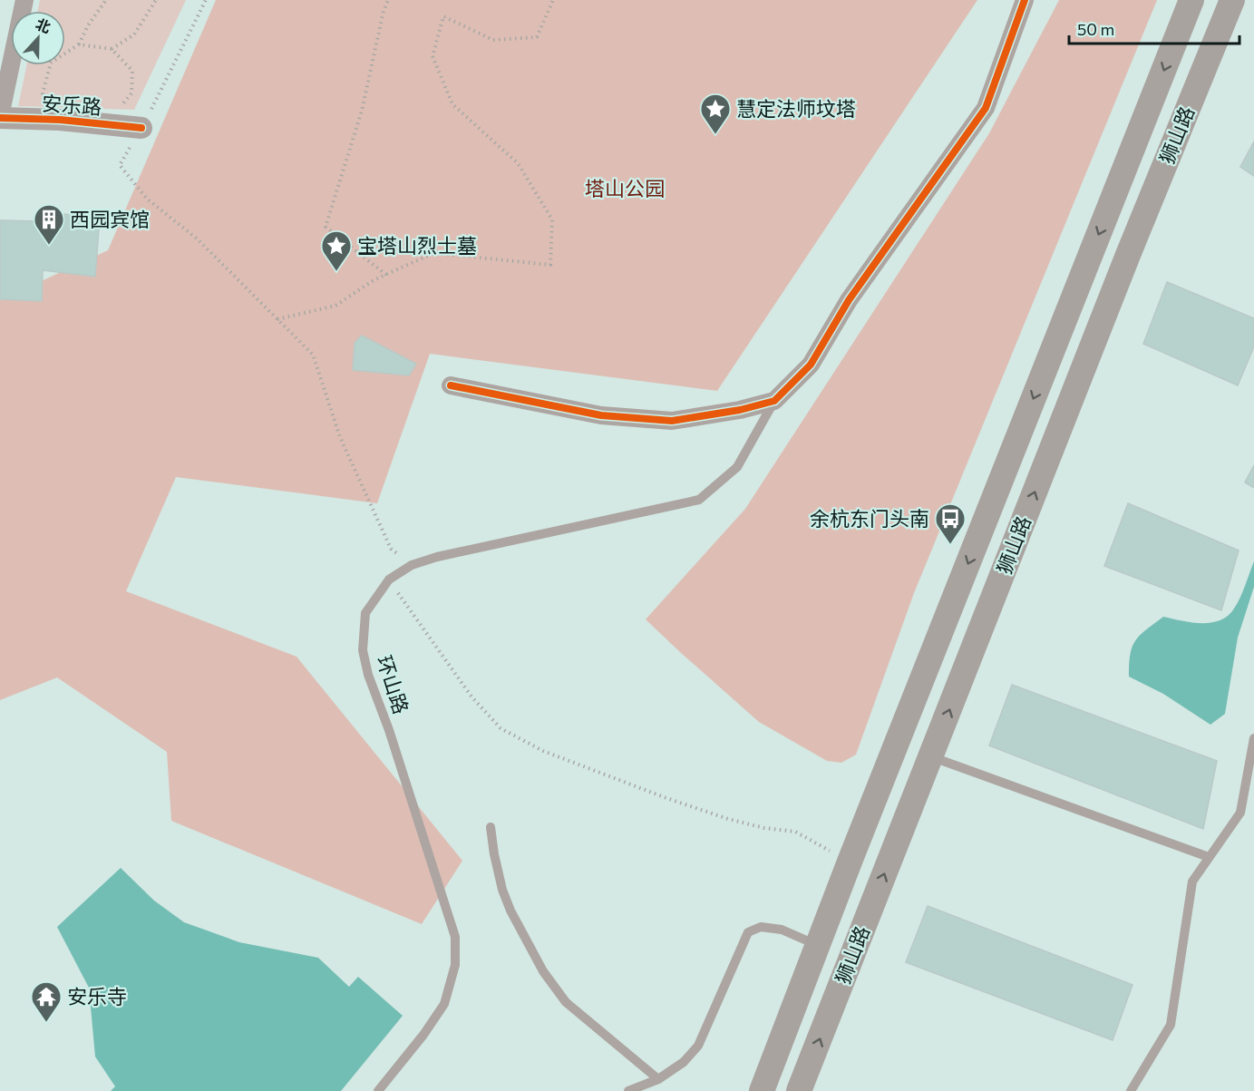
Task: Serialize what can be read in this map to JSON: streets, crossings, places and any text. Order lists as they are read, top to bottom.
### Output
{
  "streets": {
    "main road": ["狮山路"],
    "street": ["安乐路"],
    "lane": ["环山路"]
  },
  "parks": ["塔山公园"],
  "places": {
    "place": ["慧定法师坟塔", "宝塔山烈士墓"],
    "building": ["西园宾馆"],
    "bus stop": ["余杭东门头南"],
    "temple": ["安乐寺"]
  },
  "scale_bar": "50 m",
  "north": "top"
}
